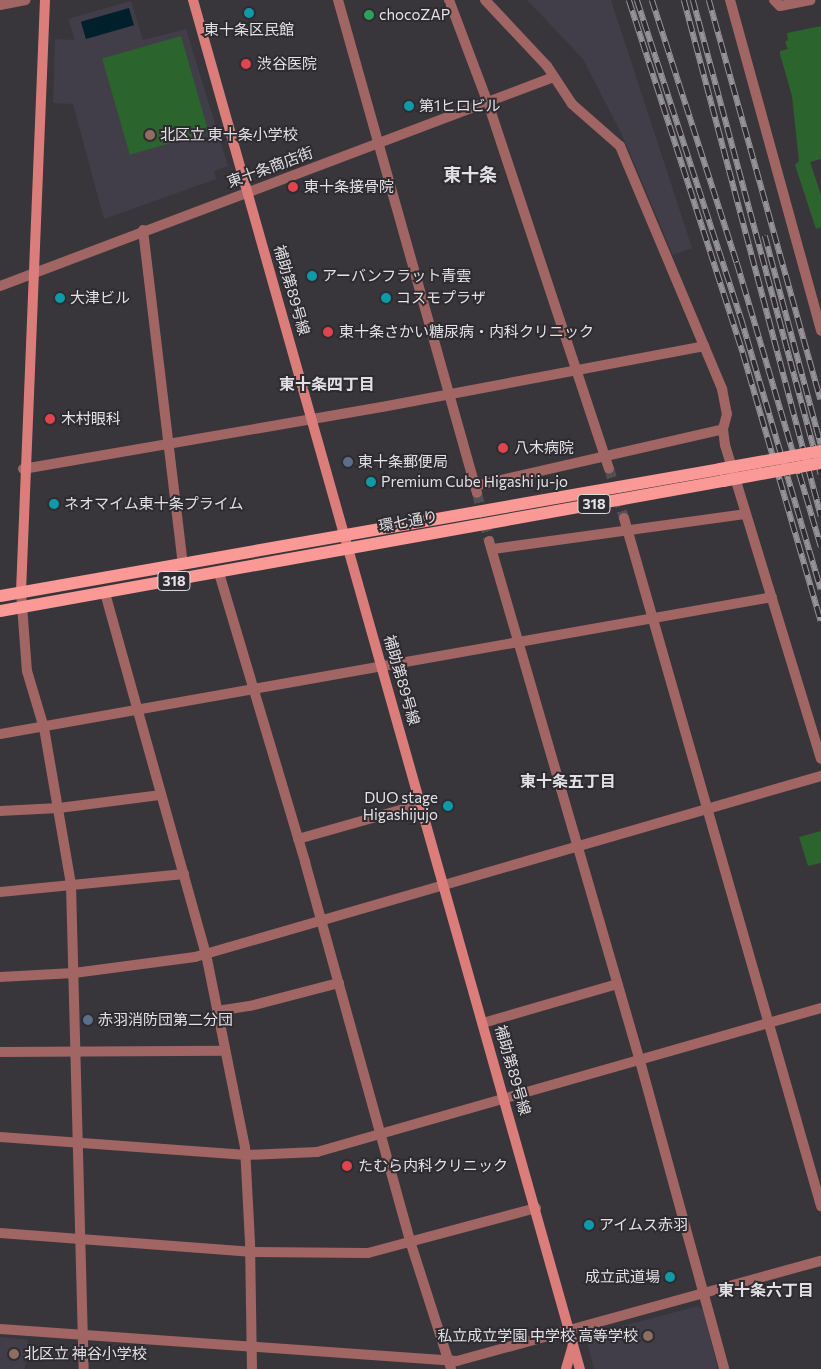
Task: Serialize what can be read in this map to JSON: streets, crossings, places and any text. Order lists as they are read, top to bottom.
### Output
{
  "streets": {
    "main road": ["318", "環七通り"],
    "street": ["東十条商店街", "補助第89号線"]
  },
  "crossings": [
    ["東十条商店街", "補助第89号線"],
    ["補助第89号線", "環七通り"]
  ],
  "districts": [
    "東十条",
    "東十条四丁目",
    "東十条五丁目",
    "東十条六丁目"
  ],
  "places": [
    "東十条区民館",
    "chocoZAP",
    "渋谷医院",
    "第1ヒロビル",
    "北区立 東十条小学校",
    "東十条接骨院",
    "アーバンフラット青雲",
    "大津ビル",
    "コスモプラザ",
    "東十条さかい糖尿病・内科クリニック",
    "木村眼科",
    "八木病院",
    "東十条郵便局",
    "Premium Cube Higashi ju-jo",
    "ネオマイム東十条プライム",
    "DUO stage Higashijujo",
    "赤羽消防団第二分団",
    "たむら内科クリニック",
    "アイムス赤羽",
    "成立武道場",
    "私立成立学園 中学校 高等学校",
    "北区立 神谷小学校"
  ]
}
